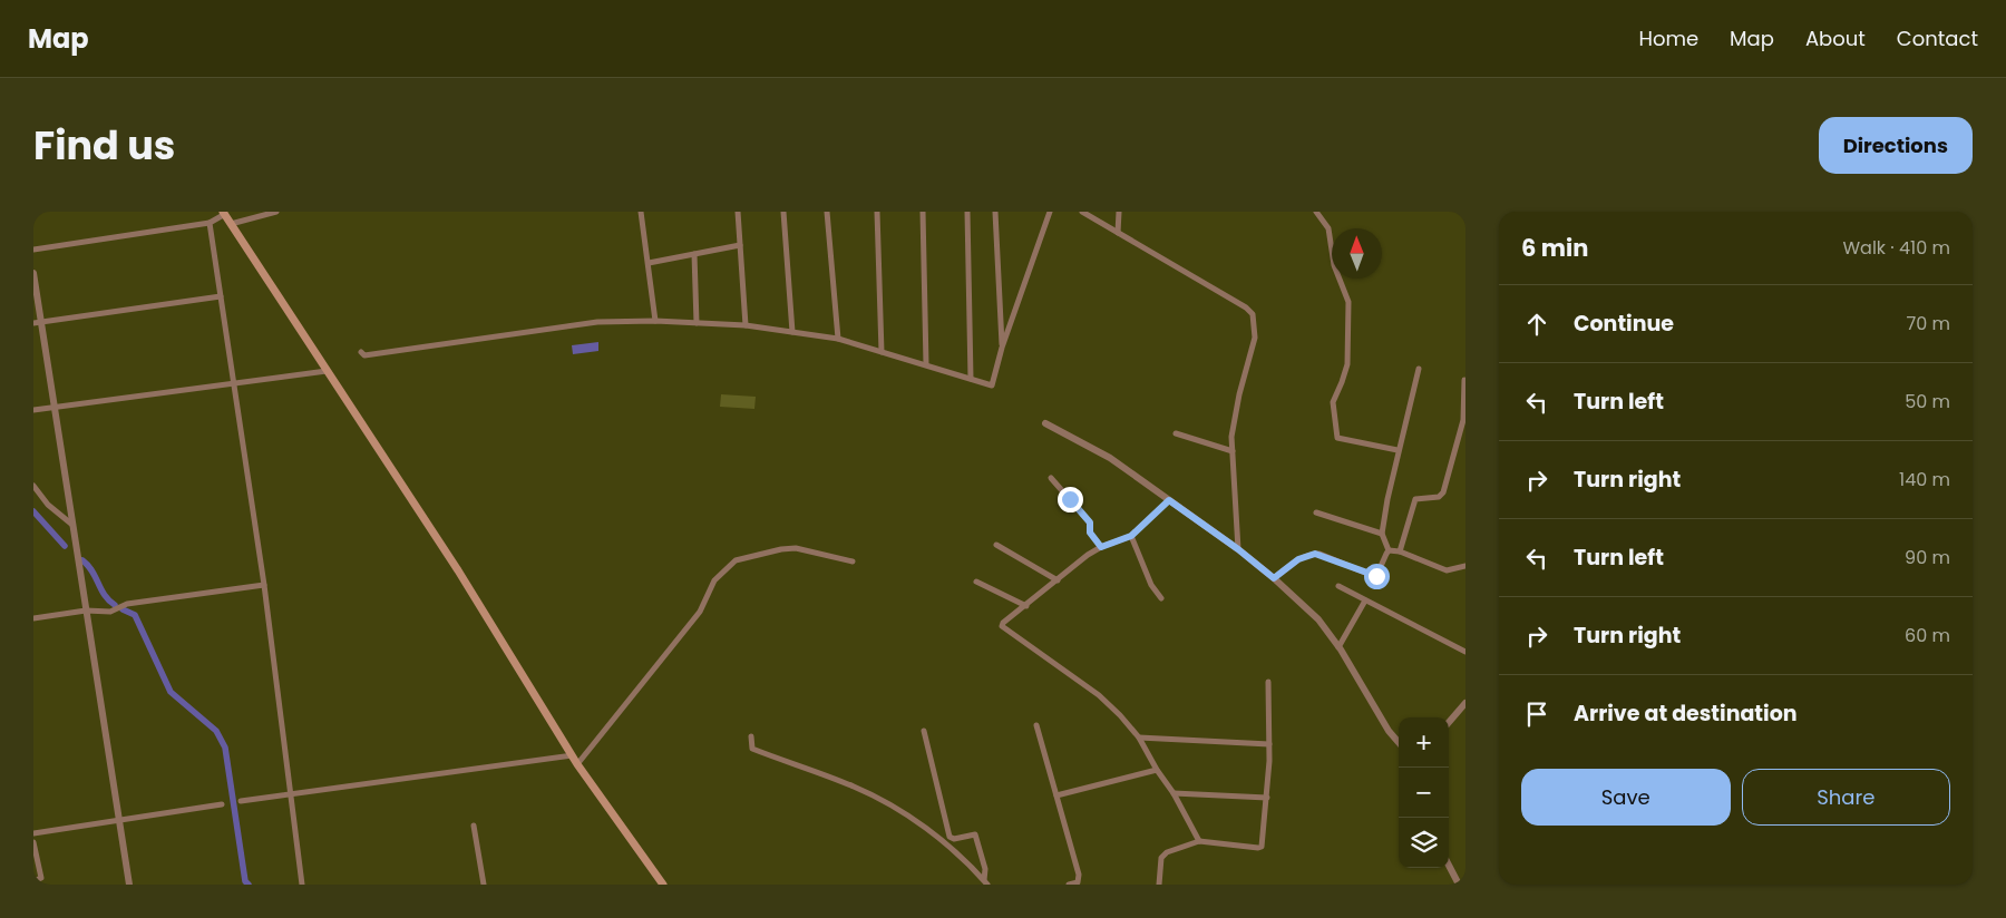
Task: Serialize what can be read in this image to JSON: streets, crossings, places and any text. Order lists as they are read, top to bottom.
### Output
{
  "north": "top",
  "page": {
    "header": "Map",
    "nav": [
      "Home",
      "Map",
      "About",
      "Contact"
    ],
    "title": "Find us",
    "buttons": [
      "Directions",
      ["Save", "Share"]
    ],
    "heading": ["6 min", "Walk · 410 m"],
    "list": [
      ["Continue", "70 m"],
      ["Turn left", "50 m"],
      ["Turn right", "140 m"],
      ["Turn left", "90 m"],
      ["Turn right", "60 m"],
      "Arrive at destination"
    ],
    "map_buttons": ["+", "−"]
  }
}
